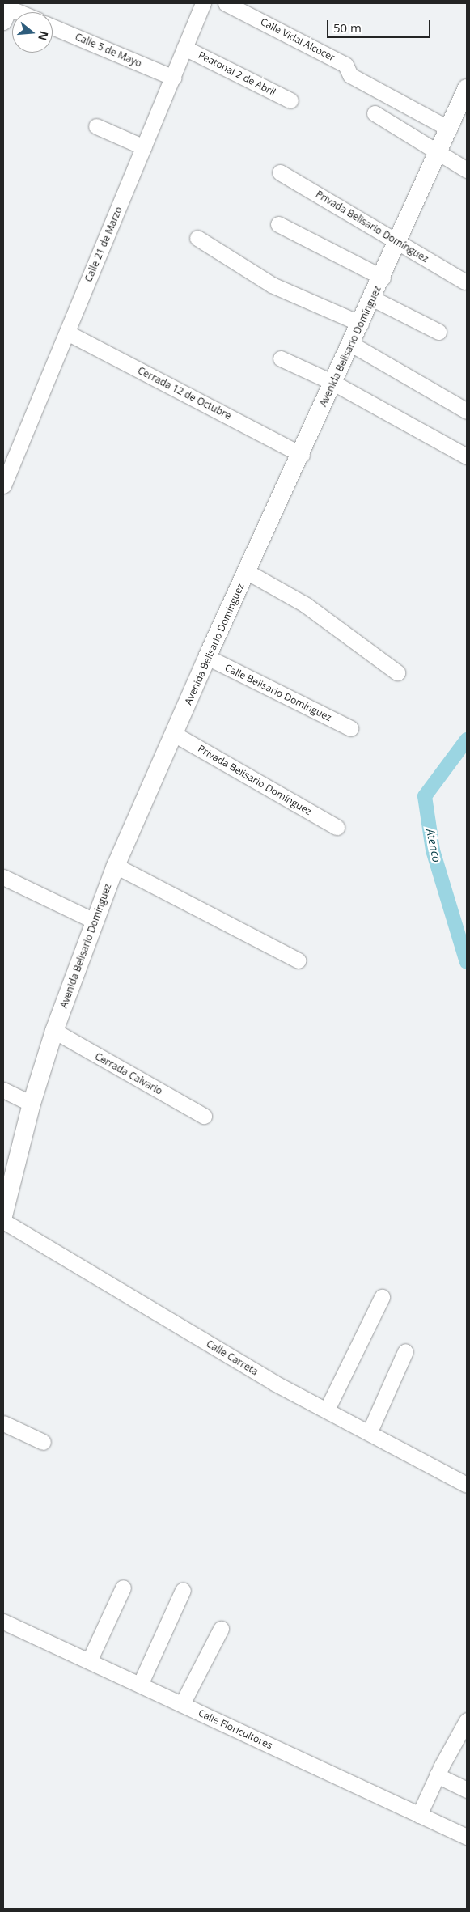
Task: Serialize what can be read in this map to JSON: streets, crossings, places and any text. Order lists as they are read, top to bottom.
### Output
{
  "streets": {
    "main road": ["Avenida Belisario Domínguez"],
    "street": [
      "Calle Vidal Alcocer",
      "Calle 5 de Mayo",
      "Peatonal 2 de Abril",
      "Privada Belisario Domínguez",
      "Calle 21 de Marzo",
      "Cerrada 12 de Octubre",
      "Calle Belisario Domínguez",
      "Cerrada Calvario",
      "Calle Carreta",
      "Calle Floricultores"
    ]
  },
  "crossings": [
    ["Calle Vidal Alcocer", "Avenida Belisario Domínguez"],
    ["Calle 5 de Mayo", "Calle 21 de Marzo"],
    ["Peatonal 2 de Abril", "Calle 21 de Marzo"],
    ["Privada Belisario Domínguez", "Avenida Belisario Domínguez"],
    ["Calle 21 de Marzo", "Cerrada 12 de Octubre"],
    ["Avenida Belisario Domínguez", "Cerrada 12 de Octubre"],
    ["Avenida Belisario Domínguez", "Calle Belisario Domínguez"],
    ["Avenida Belisario Domínguez", "Cerrada Calvario"]
  ],
  "water": ["Atenco"],
  "scale_bar": "50 m",
  "north": "right"
}
